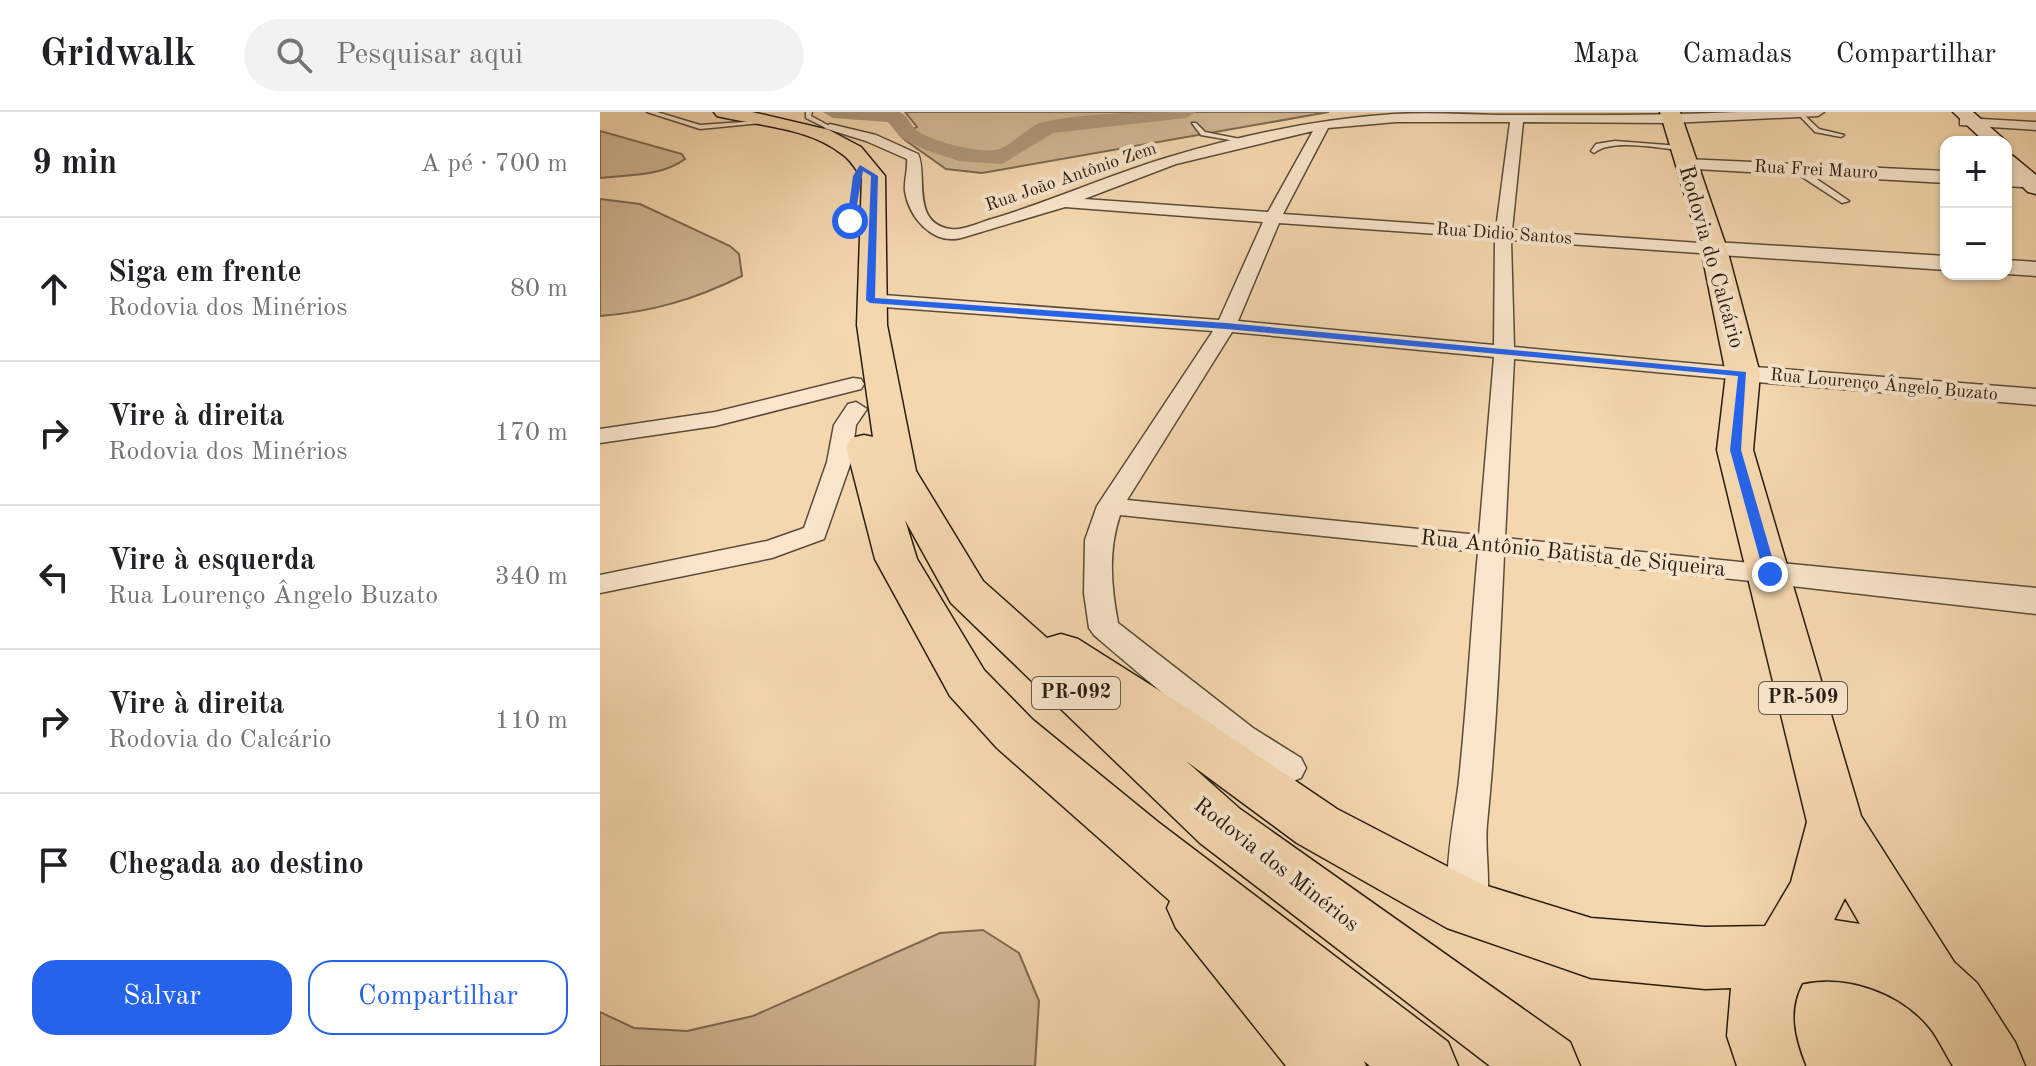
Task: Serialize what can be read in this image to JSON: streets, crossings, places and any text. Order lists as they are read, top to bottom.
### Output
{
  "streets": {
    "main road": [
      "Rodovia do Calcário",
      "PR-092",
      "PR-509",
      "Rodovia dos Minérios"
    ],
    "street": [
      "Rua Frei Mauro",
      "Rua João Antônio Zem",
      "Rua Didio Santos",
      "Rua Lourenço Ângelo Buzato",
      "Rua Antônio Batista de Siqueira"
    ]
  },
  "crossings": [
    ["Rua Frei Mauro", "Rodovia do Calcário"],
    ["Rua João Antônio Zem", "Rua Didio Santos"],
    ["Rua João Antônio Zem", "Rodovia do Calcário"],
    ["Rua Didio Santos", "Rodovia do Calcário"],
    ["Rodovia do Calcário", "Rua Lourenço Ângelo Buzato"],
    ["Rodovia do Calcário", "Rua Antônio Batista de Siqueira"],
    ["Rodovia do Calcário", "PR-509"],
    ["Rua Lourenço Ângelo Buzato", "Rodovia dos Minérios"],
    ["PR-092", "Rodovia dos Minérios"]
  ],
  "page": {
    "header": "Gridwalk",
    "search": "Pesquisar aqui",
    "nav": ["Mapa", "Camadas", "Compartilhar"],
    "heading": ["9 min", "A pé · 700 m"],
    "map_buttons": ["+", "−"],
    "list": [
      ["Siga em frente", "Rodovia dos Minérios", "80 m"],
      ["Vire à direita", "Rodovia dos Minérios", "170 m"],
      ["Vire à esquerda", "Rua Lourenço Ângelo Buzato", "340 m"],
      ["Vire à direita", "Rodovia do Calcário", "110 m"],
      "Chegada ao destino"
    ],
    "buttons": ["Salvar", "Compartilhar"]
  }
}
